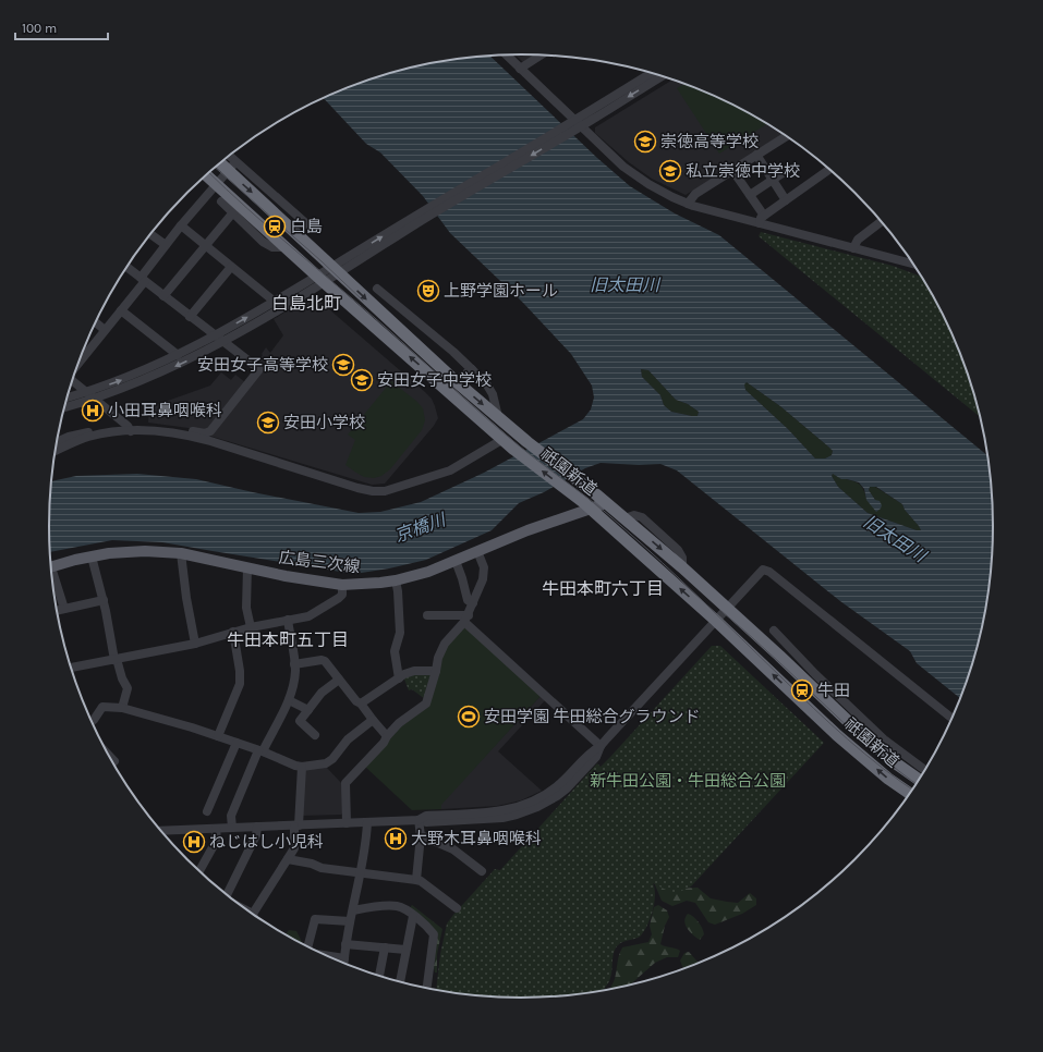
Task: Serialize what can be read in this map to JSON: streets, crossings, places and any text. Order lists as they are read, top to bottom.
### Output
{
  "streets": {
    "highway": ["祇園新道"],
    "main road": ["広島三次線"]
  },
  "crossings": [
    ["祇園新道", "広島三次線"]
  ],
  "districts": ["白島北町", "牛田本町六丁目", "牛田本町五丁目"],
  "water": ["旧太田川", "京橋川"],
  "parks": ["新牛田公園・牛田総合公園"],
  "places": {
    "school or university": [
      "崇徳高等学校",
      "私立崇徳中学校",
      "安田女子高等学校",
      "安田女子中学校",
      "安田小学校"
    ],
    "station": ["白島", "牛田"],
    "theatre": ["上野学園ホール"],
    "hospital": ["小田耳鼻咽喉科", "大野木耳鼻咽喉科", "ねじはし小児科"],
    "sports": ["安田学園 牛田総合グラウンド"]
  },
  "scale_bar": "100 m"
}
